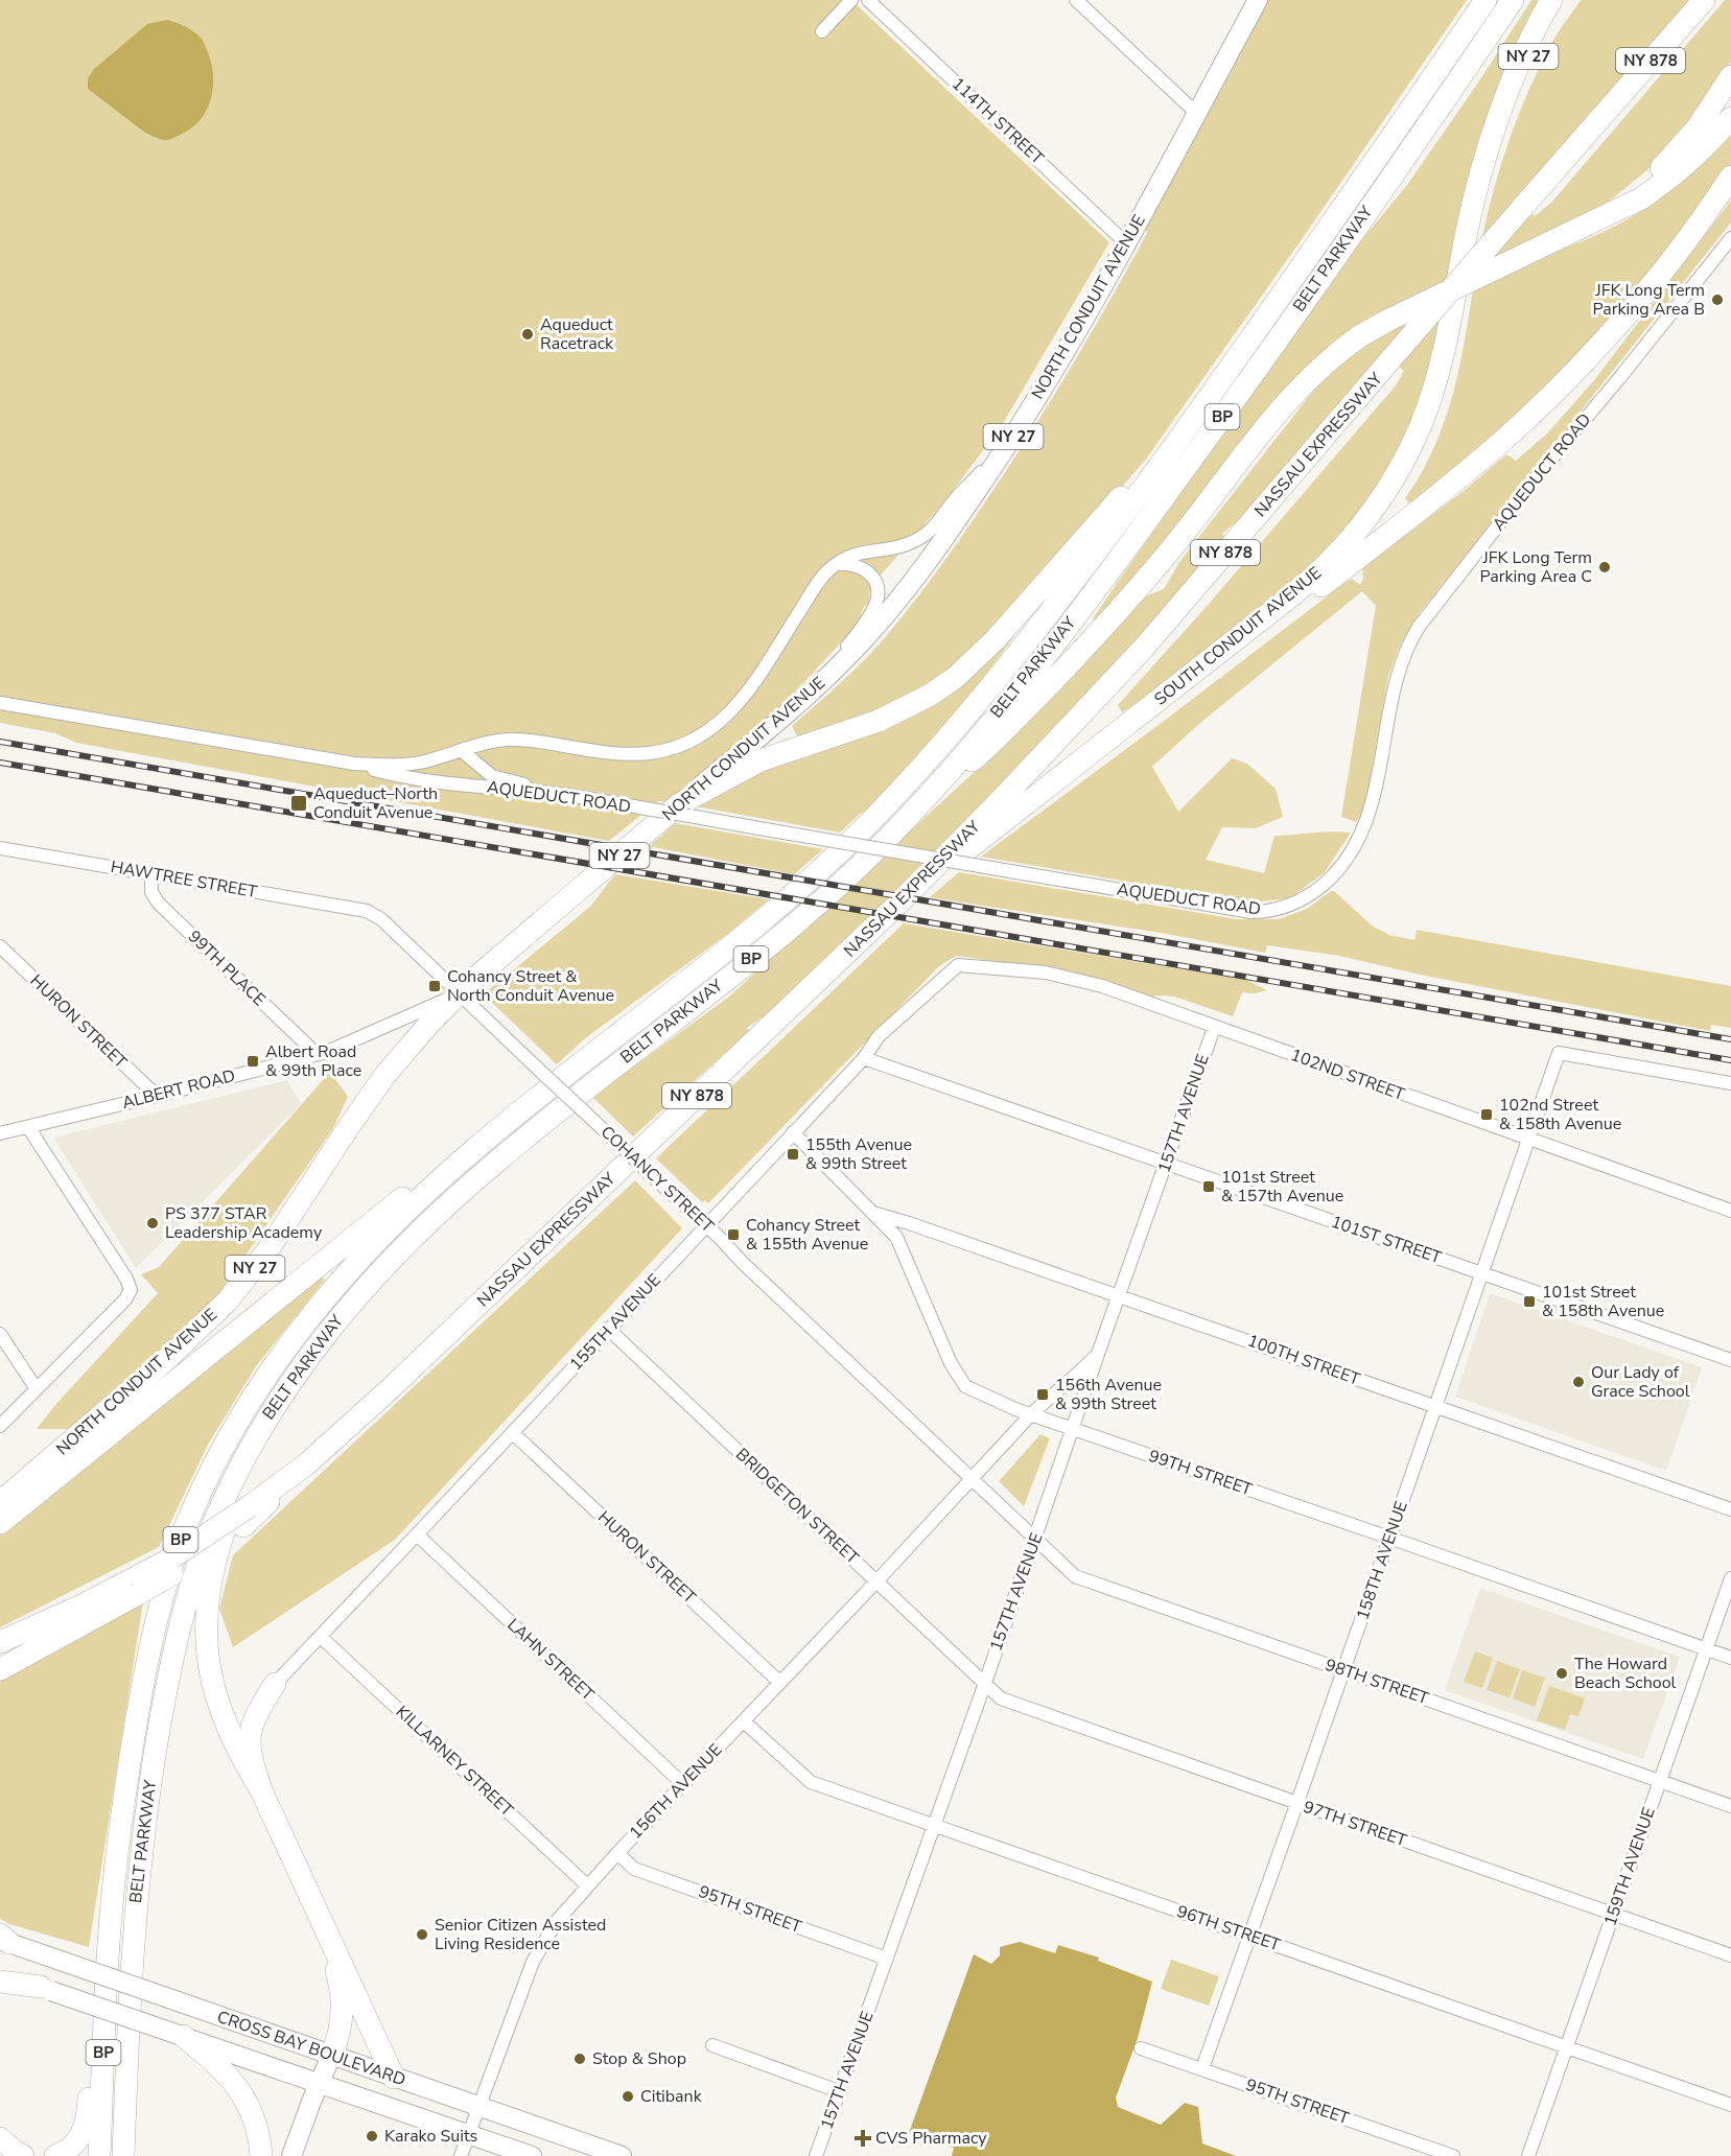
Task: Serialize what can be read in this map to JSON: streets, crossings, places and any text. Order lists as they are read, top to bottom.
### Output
{
  "streets": {
    "highway": [
      "NY 27",
      "NY 878",
      "BELT PARKWAY",
      "NORTH CONDUIT AVENUE",
      "BP",
      "NASSAU EXPRESSWAY",
      "SOUTH CONDUIT AVENUE"
    ],
    "main road": ["CROSS BAY BOULEVARD"],
    "street": [
      "114TH STREET",
      "AQUEDUCT ROAD",
      "HAWTREE STREET",
      "99TH PLACE",
      "HURON STREET",
      "102ND STREET",
      "ALBERT ROAD",
      "157TH AVENUE",
      "COHANCY STREET",
      "101ST STREET",
      "155TH AVENUE",
      "100TH STREET",
      "99TH STREET",
      "BRIDGETON STREET",
      "158TH AVENUE",
      "LAHN STREET",
      "98TH STREET",
      "KILLARNEY STREET",
      "156TH AVENUE",
      "97TH STREET",
      "159TH AVENUE",
      "95TH STREET",
      "96TH STREET"
    ]
  },
  "crossings": [
    ["114TH STREET", "NORTH CONDUIT AVENUE"],
    ["NORTH CONDUIT AVENUE", "AQUEDUCT ROAD"],
    ["NORTH CONDUIT AVENUE", "ALBERT ROAD"],
    ["NORTH CONDUIT AVENUE", "COHANCY STREET"],
    ["NASSAU EXPRESSWAY", "SOUTH CONDUIT AVENUE"],
    ["HAWTREE STREET", "99TH PLACE"],
    ["HAWTREE STREET", "COHANCY STREET"],
    ["99TH PLACE", "ALBERT ROAD"],
    ["HURON STREET", "ALBERT ROAD"],
    ["HURON STREET", "155TH AVENUE"],
    ["HURON STREET", "156TH AVENUE"],
    ["102ND STREET", "157TH AVENUE"],
    ["102ND STREET", "155TH AVENUE"],
    ["102ND STREET", "158TH AVENUE"],
    ["ALBERT ROAD", "COHANCY STREET"],
    ["157TH AVENUE", "COHANCY STREET"],
    ["157TH AVENUE", "101ST STREET"],
    ["157TH AVENUE", "100TH STREET"],
    ["157TH AVENUE", "99TH STREET"],
    ["157TH AVENUE", "BRIDGETON STREET"],
    ["157TH AVENUE", "98TH STREET"],
    ["157TH AVENUE", "97TH STREET"],
    ["157TH AVENUE", "95TH STREET"],
    ["157TH AVENUE", "96TH STREET"],
    ["COHANCY STREET", "155TH AVENUE"],
    ["COHANCY STREET", "98TH STREET"],
    ["COHANCY STREET", "156TH AVENUE"],
    ["101ST STREET", "155TH AVENUE"],
    ["101ST STREET", "158TH AVENUE"],
    ["155TH AVENUE", "99TH STREET"],
    ["155TH AVENUE", "BRIDGETON STREET"],
    ["155TH AVENUE", "LAHN STREET"],
    ["155TH AVENUE", "KILLARNEY STREET"],
    ["100TH STREET", "99TH STREET"],
    ["100TH STREET", "158TH AVENUE"],
    ["99TH STREET", "158TH AVENUE"],
    ["99TH STREET", "159TH AVENUE"],
    ["BRIDGETON STREET", "156TH AVENUE"],
    ["BRIDGETON STREET", "97TH STREET"],
    ["158TH AVENUE", "98TH STREET"],
    ["158TH AVENUE", "97TH STREET"],
    ["158TH AVENUE", "95TH STREET"],
    ["158TH AVENUE", "96TH STREET"],
    ["LAHN STREET", "156TH AVENUE"],
    ["98TH STREET", "159TH AVENUE"],
    ["KILLARNEY STREET", "156TH AVENUE"],
    ["156TH AVENUE", "95TH STREET"],
    ["156TH AVENUE", "96TH STREET"],
    ["156TH AVENUE", "CROSS BAY BOULEVARD"],
    ["97TH STREET", "159TH AVENUE"],
    ["159TH AVENUE", "96TH STREET"]
  ],
  "places": {
    "other": [
      "JFK Long Term Parking Area B",
      "Aqueduct Racetrack",
      "JFK Long Term Parking Area C",
      "PS 377 STAR Leadership Academy",
      "Our Lady of Grace School",
      "The Howard Beach School",
      "Senior Citizen Assisted Living Residence",
      "Stop & Shop",
      "Citibank",
      "Karako Suits"
    ],
    "transit": [
      "Aqueduct–North Conduit Avenue",
      "Cohancy Street & North Conduit Avenue",
      "Albert Road & 99th Place",
      "102nd Street & 158th Avenue",
      "155th Avenue & 99th Street",
      "101st Street & 157th Avenue",
      "Cohancy Street & 155th Avenue",
      "101st Street & 158th Avenue",
      "156th Avenue & 99th Street"
    ],
    "health": ["CVS Pharmacy"]
  }
}
